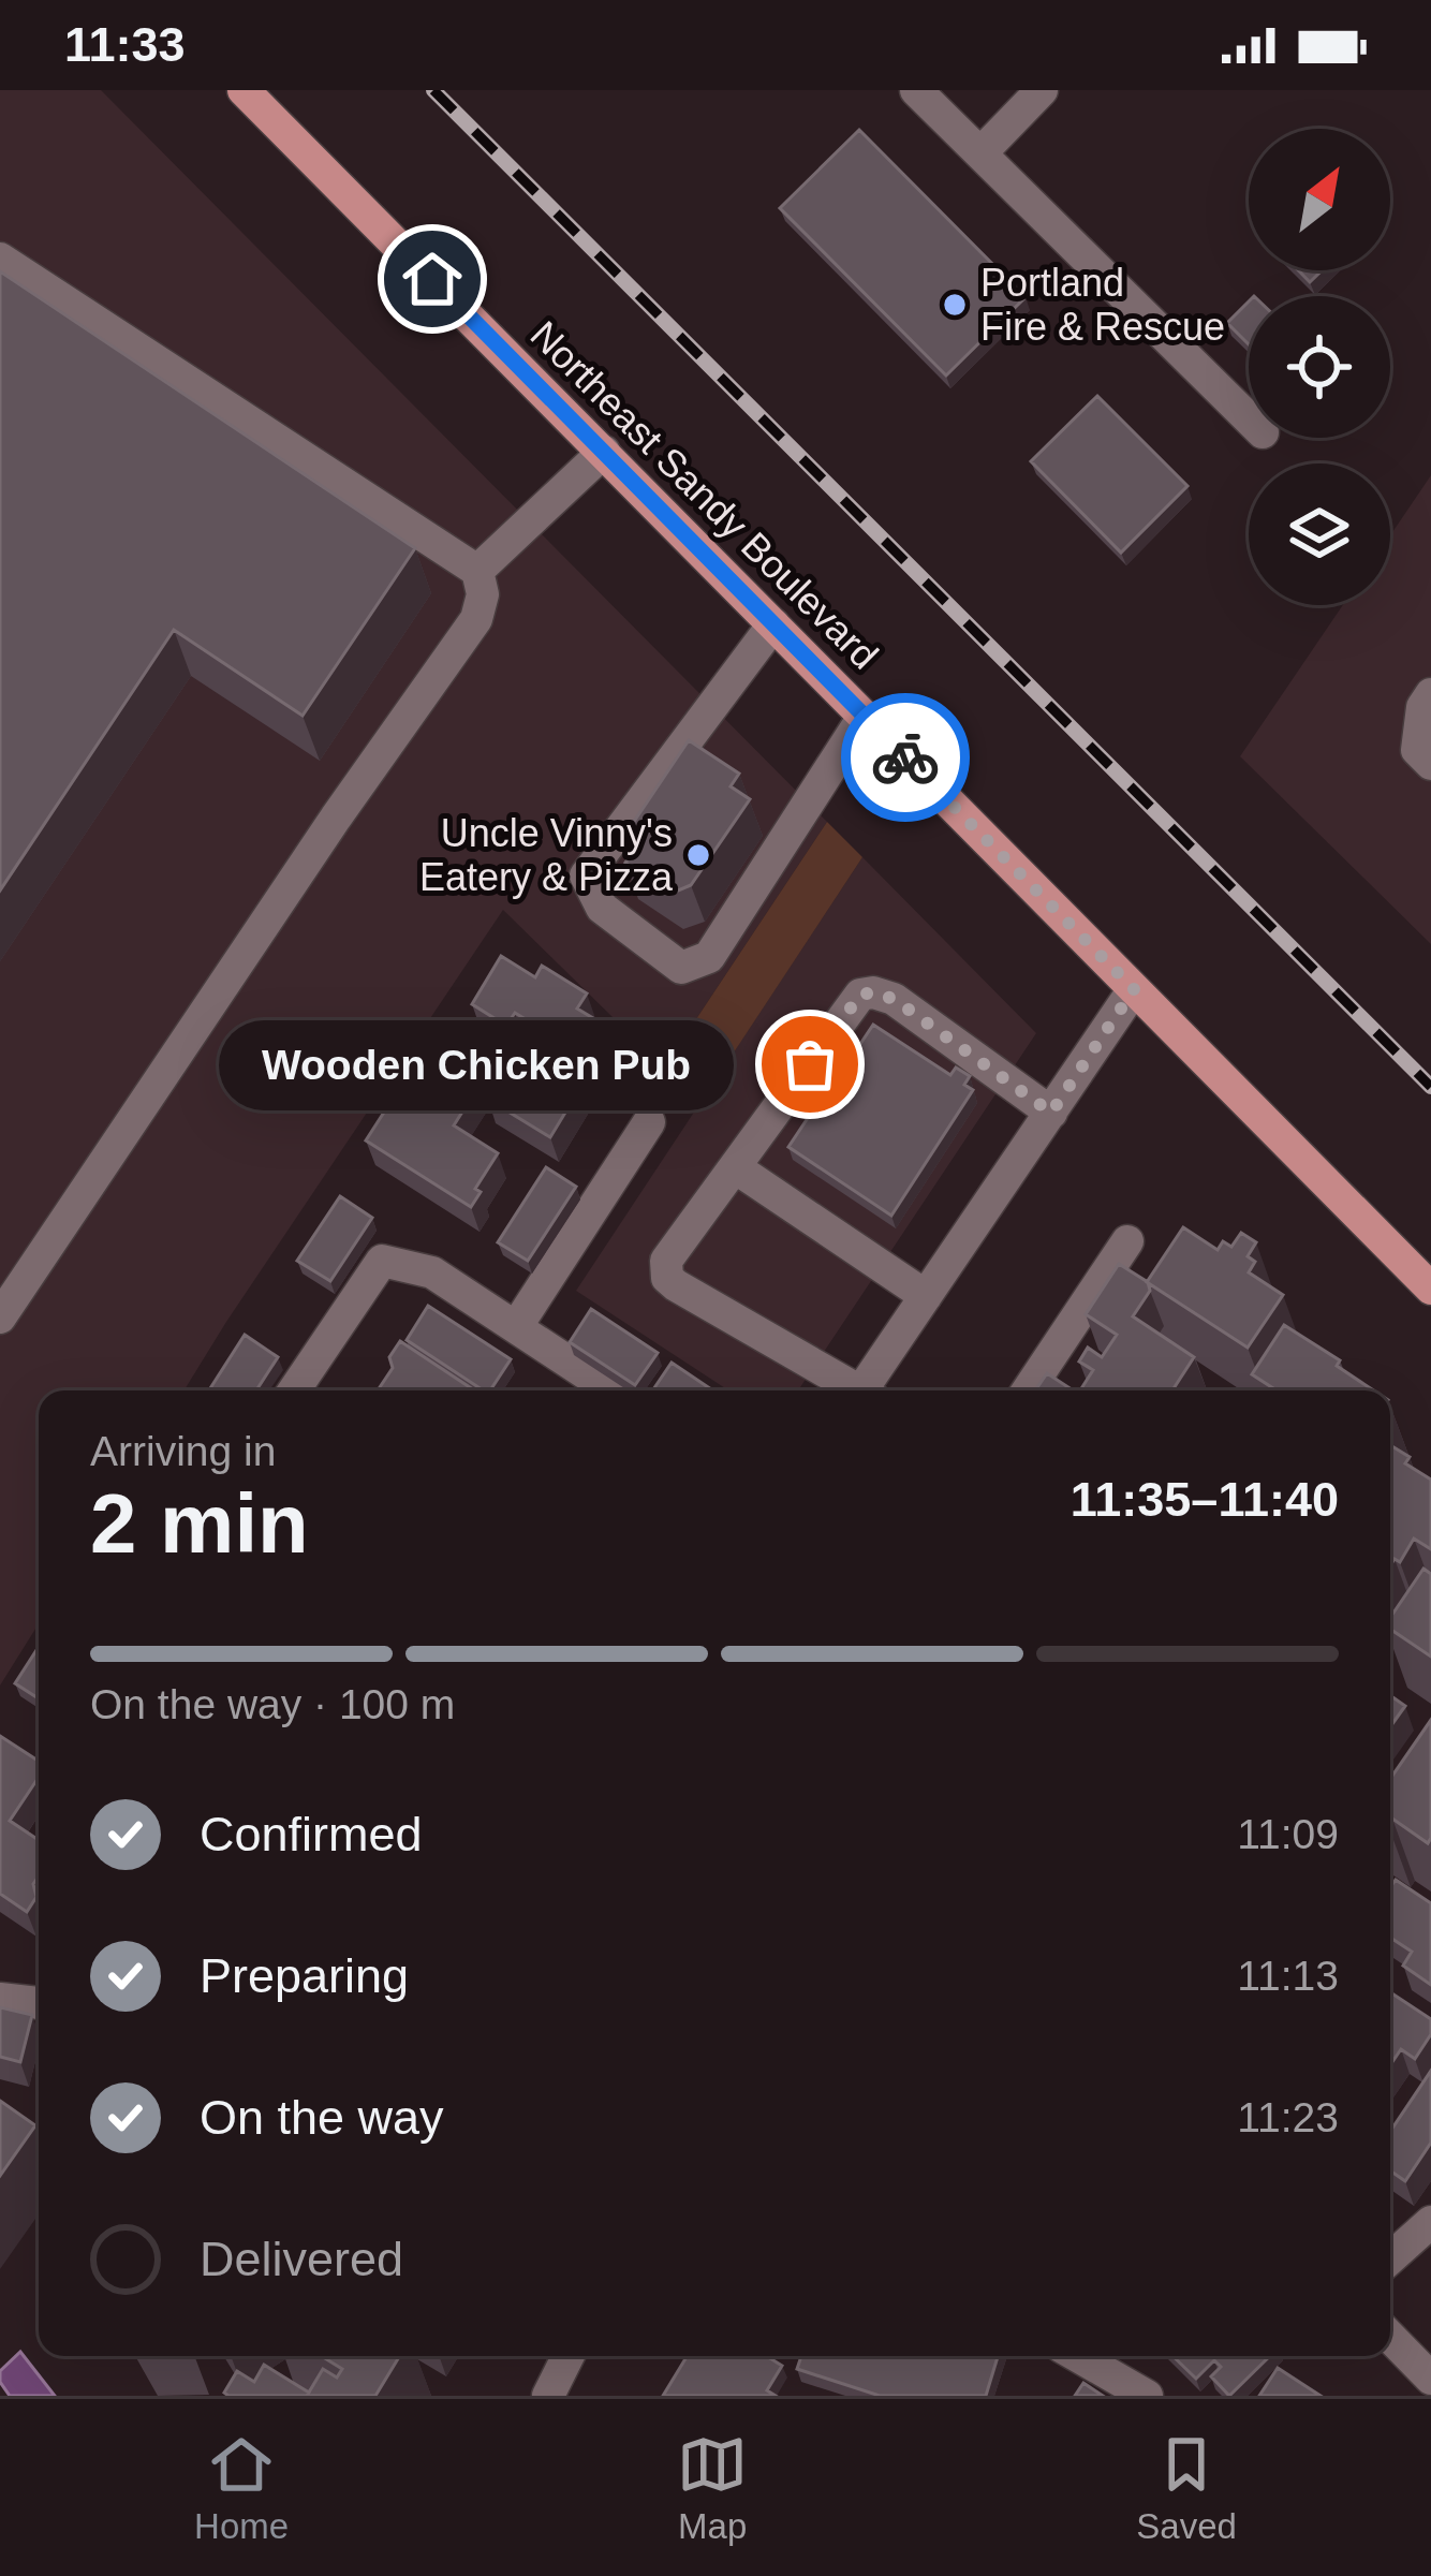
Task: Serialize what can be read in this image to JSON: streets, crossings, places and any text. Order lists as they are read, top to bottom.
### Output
{
  "streets": {
    "main road": ["Northeast Sandy Boulevard"]
  },
  "places": ["Portland Fire & Rescue", "Uncle Vinny's Eatery & Pizza", "Wooden Chicken Pub"],
  "north": "top right",
  "page": {
    "status": "11:33",
    "bubble": "Wooden Chicken Pub",
    "heading": ["2 min", "Arriving in", "11:35–11:40"],
    "bar": "On the way · 100 m",
    "list": [
      ["Confirmed", "11:09"],
      ["Preparing", "11:13"],
      ["On the way", "11:23"],
      "Delivered"
    ],
    "tabs": ["Home", "Map", "Saved"]
  }
}
